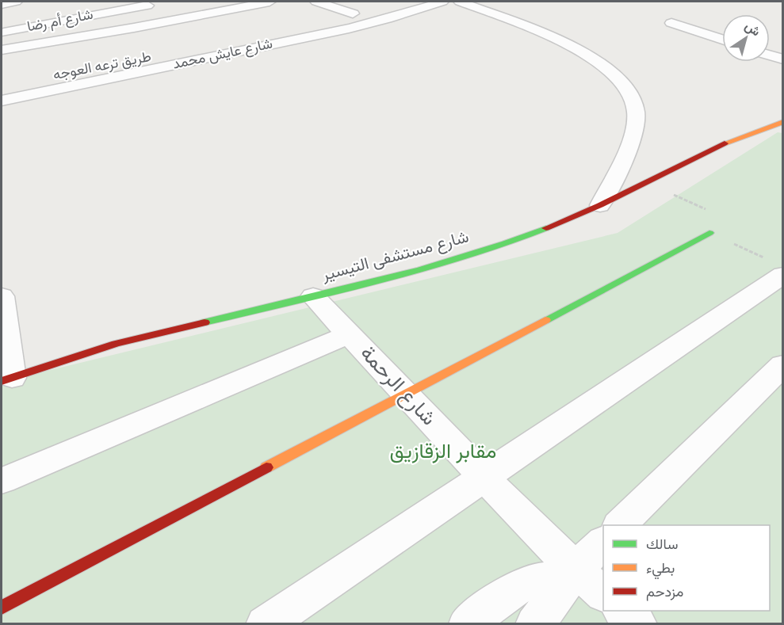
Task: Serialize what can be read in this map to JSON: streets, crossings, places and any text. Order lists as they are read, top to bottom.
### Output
{
  "streets": {
    "street": [
      "شارع أم رضا",
      "شارع عايش محمد",
      "طريق ترعه العوجه",
      "شارع مستشفى التيسير",
      "شارع الرحمة"
    ]
  },
  "crossings": [
    ["شارع مستشفى التيسير", "شارع الرحمة"]
  ],
  "parks": ["مقابر الزقازيق"],
  "legend": ["سالك", "بطيء", "مزدحم"],
  "north": "top right"
}
